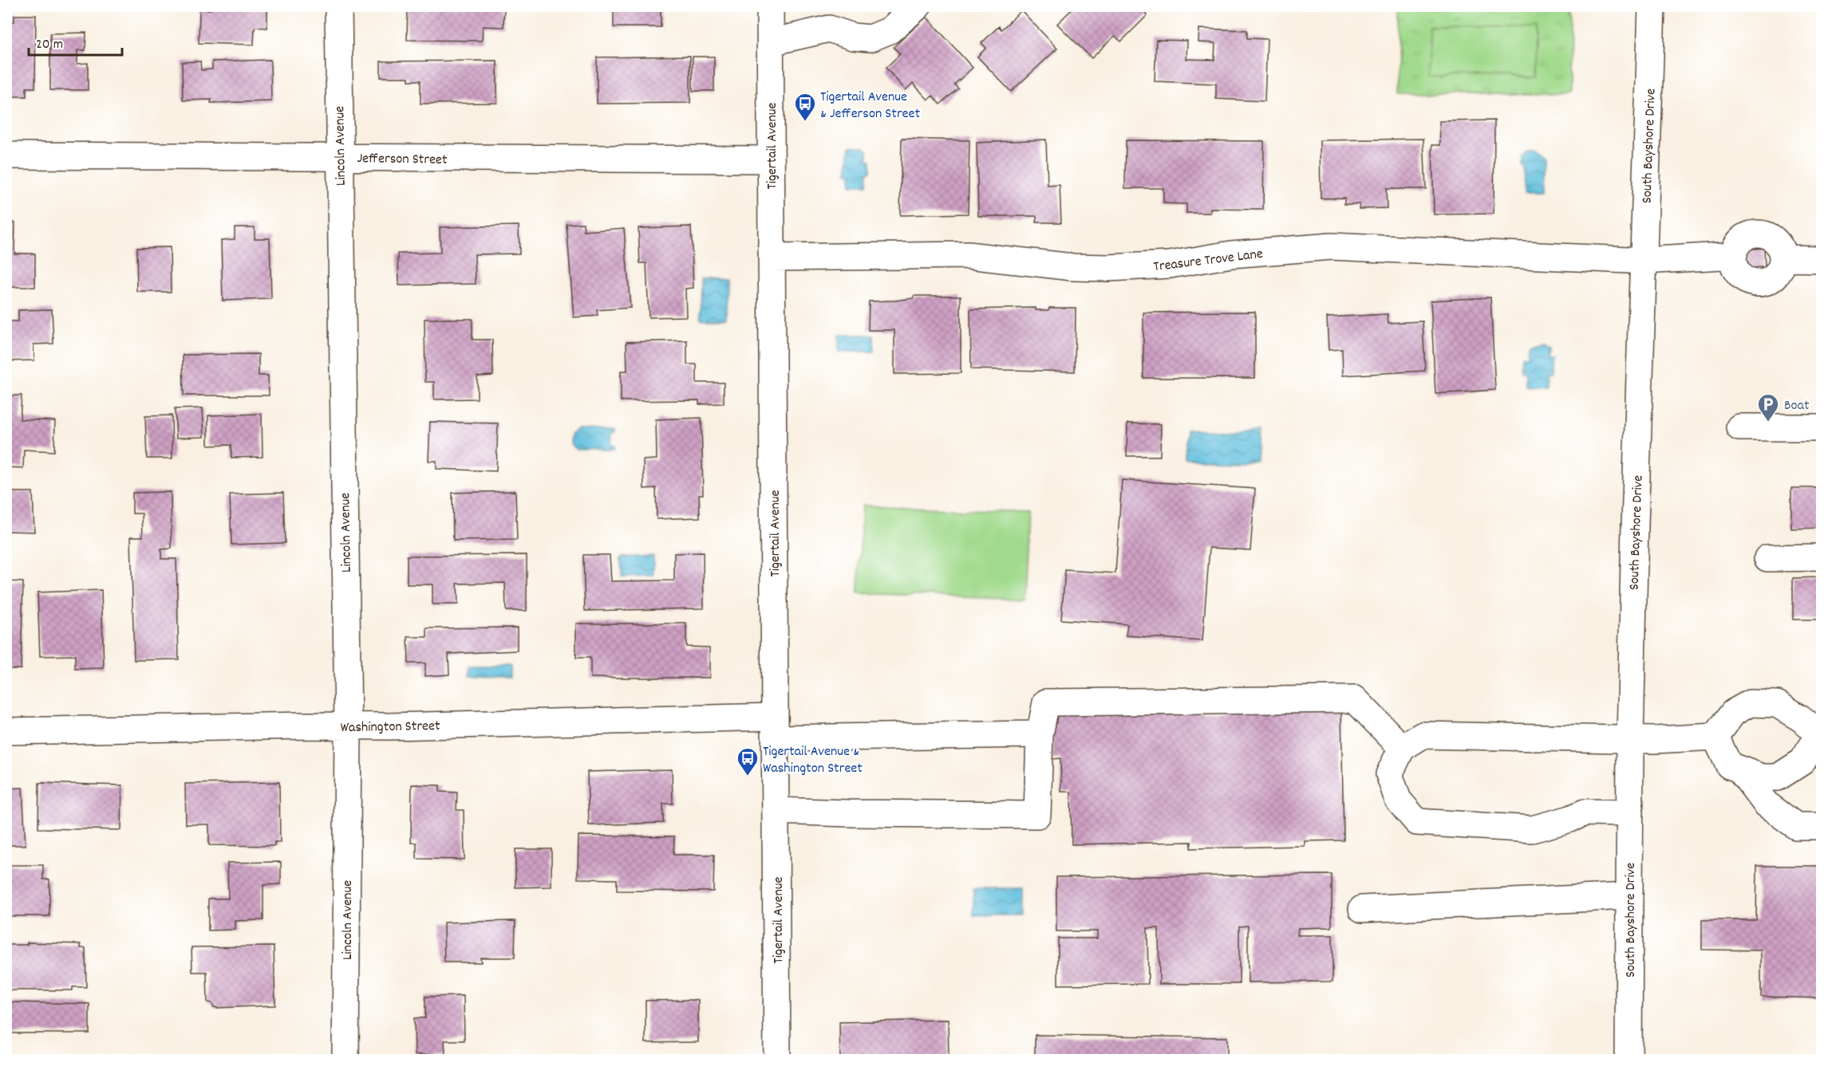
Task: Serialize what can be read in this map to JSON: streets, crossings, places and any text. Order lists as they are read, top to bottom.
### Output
{
  "streets": {
    "street": [
      "Lincoln Avenue",
      "Tigertail Avenue",
      "South Bayshore Drive",
      "Jefferson Street",
      "Treasure Trove Lane",
      "Washington Street"
    ]
  },
  "crossings": [
    ["Lincoln Avenue", "Jefferson Street"],
    ["Lincoln Avenue", "Washington Street"],
    ["Tigertail Avenue", "Jefferson Street"],
    ["Tigertail Avenue", "Treasure Trove Lane"],
    ["Tigertail Avenue", "Washington Street"],
    ["South Bayshore Drive", "Treasure Trove Lane"]
  ],
  "places": {
    "bus stop": ["Tigertail Avenue & Jefferson Street", "Tigertail Avenue & Washington Street"],
    "parking": ["Boat"]
  },
  "scale_bar": "20 m"
}
